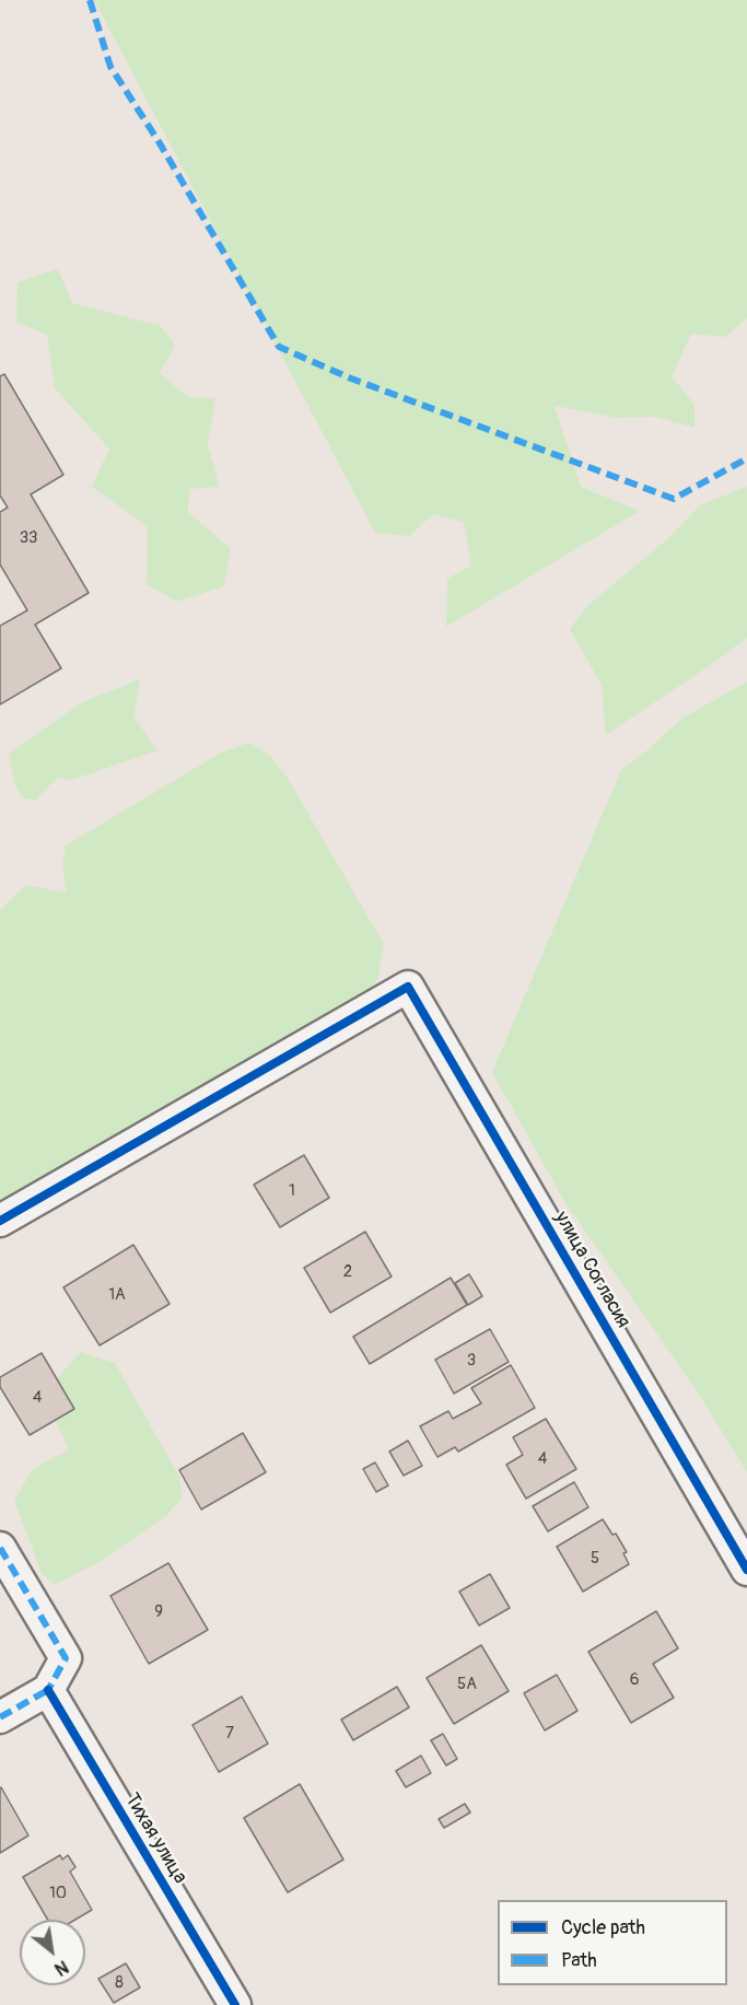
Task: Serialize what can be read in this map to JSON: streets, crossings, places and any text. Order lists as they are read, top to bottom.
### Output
{
  "streets": {
    "street": ["улица Согласия", "Тихая улица"]
  },
  "house_numbers": [
    "33",
    "1",
    "2",
    "1А",
    "3",
    "4",
    "4",
    "5",
    "9",
    "6",
    "5А",
    "7",
    "10",
    "8"
  ],
  "legend": ["Cycle path", "Path"],
  "north": "bottom right"
}
